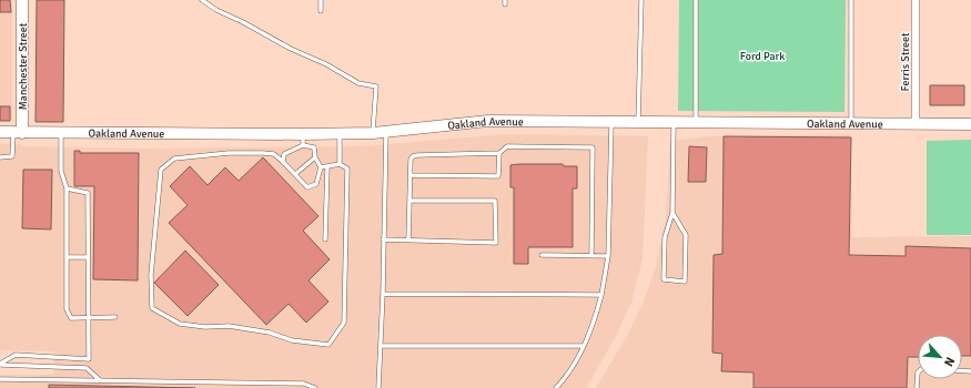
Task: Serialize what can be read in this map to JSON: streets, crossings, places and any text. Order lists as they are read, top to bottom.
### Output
{
  "streets": {
    "street": ["Ferris Street", "Manchester Street", "Oakland Avenue"]
  },
  "crossings": [
    ["Ferris Street", "Oakland Avenue"],
    ["Manchester Street", "Oakland Avenue"]
  ],
  "parks": ["Ford Park"],
  "north": "bottom right"
}
